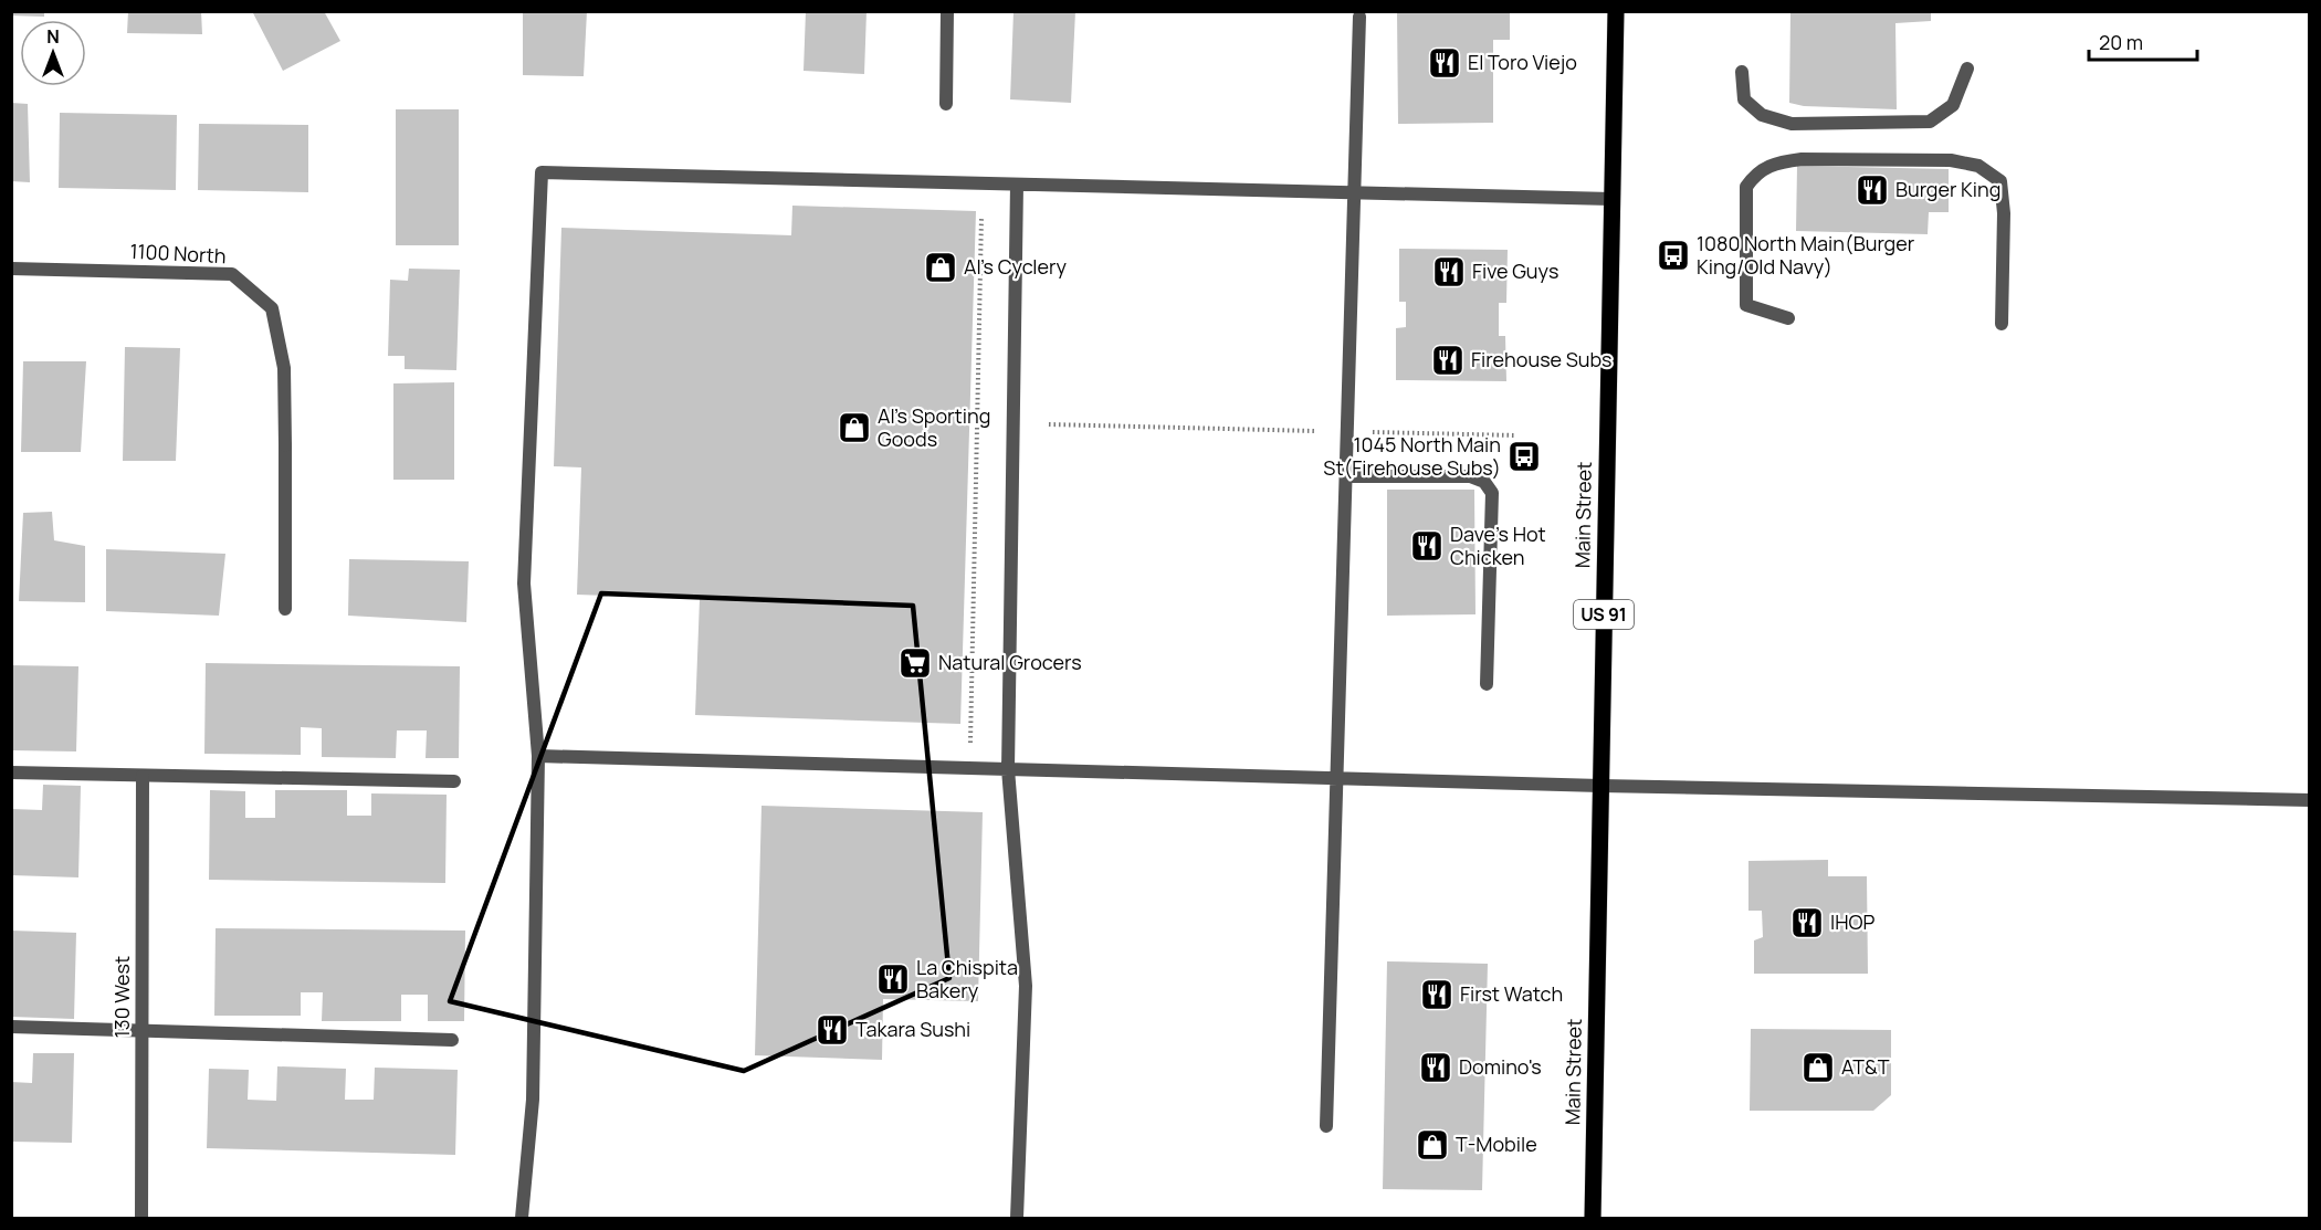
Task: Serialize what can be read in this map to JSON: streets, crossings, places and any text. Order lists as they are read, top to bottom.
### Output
{
  "streets": {
    "main road": ["Main Street", "US 91"],
    "street": ["1100 North", "130 West"]
  },
  "places": {
    "restaurant": [
      "El Toro Viejo",
      "Burger King",
      "Five Guys",
      "Firehouse Subs",
      "Dave's Hot Chicken",
      "IHOP",
      "La Chispita Bakery",
      "First Watch",
      "Takara Sushi",
      "Domino's"
    ],
    "bus stop": ["1080 North Main(Burger King/Old Navy)", "1045 North Main St(Firehouse Subs)"],
    "shop": [
      "Al's Cyclery",
      "Al's Sporting Goods",
      "AT&T",
      "T-Mobile"
    ],
    "supermarket": ["Natural Grocers"]
  },
  "scale_bar": "20 m",
  "north": "top"
}
